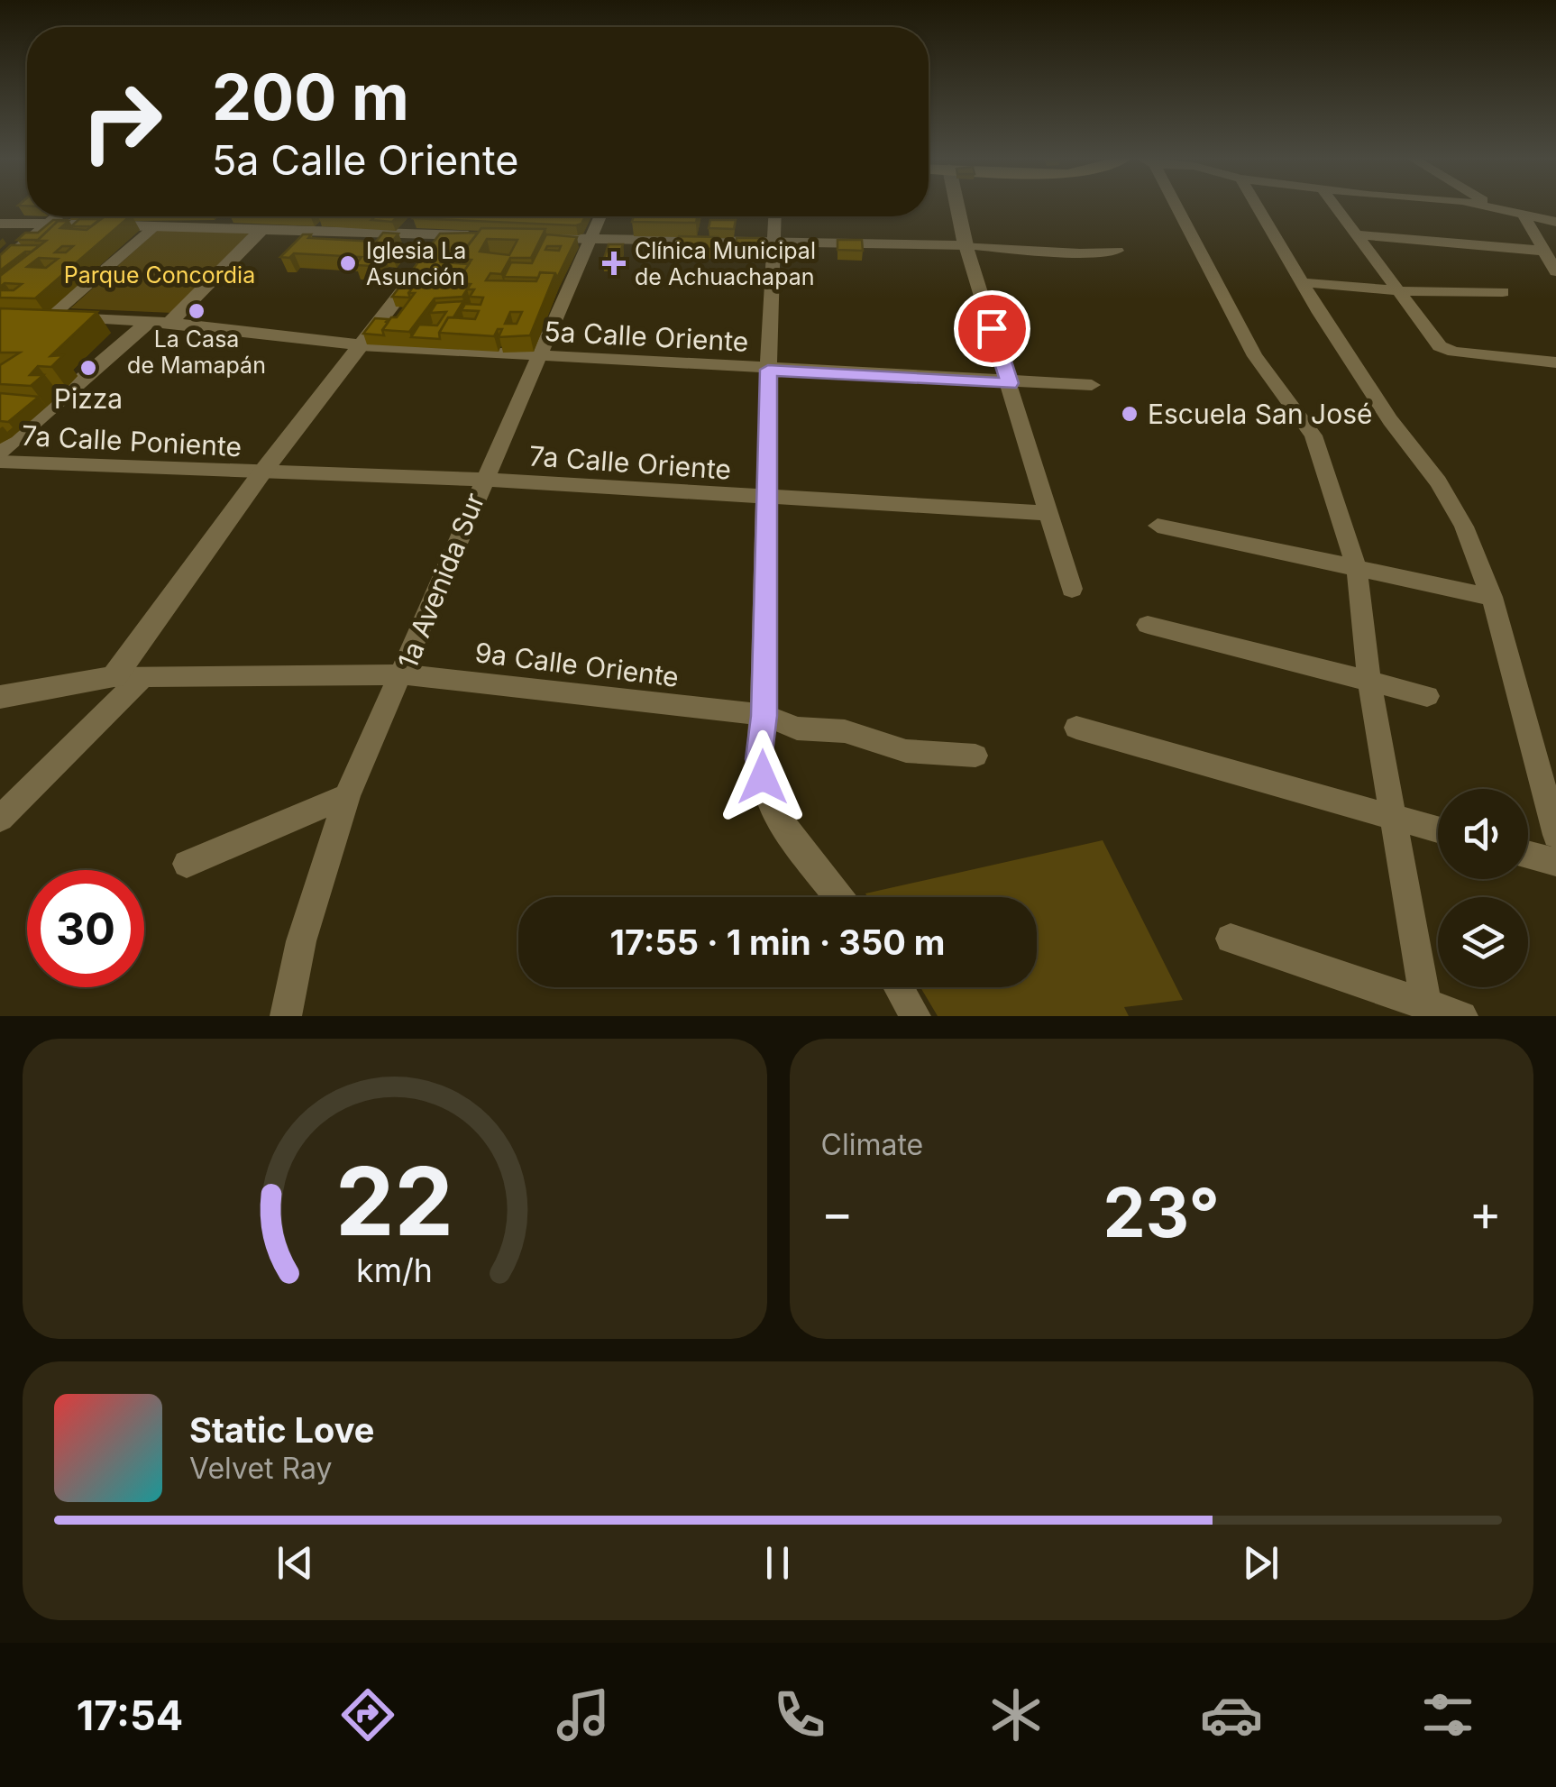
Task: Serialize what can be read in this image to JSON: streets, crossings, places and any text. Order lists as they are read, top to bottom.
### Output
{
  "streets": {
    "street": [
      "5a Calle Oriente",
      "7a Calle Poniente",
      "7a Calle Oriente",
      "1a Avenida Sur",
      "9a Calle Oriente"
    ]
  },
  "crossings": [
    ["5a Calle Oriente", "1a Avenida Sur"],
    ["7a Calle Poniente", "7a Calle Oriente"],
    ["7a Calle Oriente", "1a Avenida Sur"],
    ["1a Avenida Sur", "9a Calle Oriente"]
  ],
  "parks": ["Parque Concordia"],
  "places": {
    "other": [
      "Iglesia La Asunción",
      "La Casa de Mamapán",
      "Pizza",
      "Escuela San José"
    ],
    "health": ["Clínica Municipal de Achuachapan"]
  },
  "page": {
    "turn": ["200 m", "5a Calle Oriente"],
    "limit": "30",
    "trip": "17:55 · 1 min · 350 m",
    "tile": "Climate",
    "heat": ["−", "23°", "+"],
    "song": ["Static Love", "Velvet Ray"],
    "tabs": "17:54",
    "gauge": ["22", "km/h"]
  }
}
